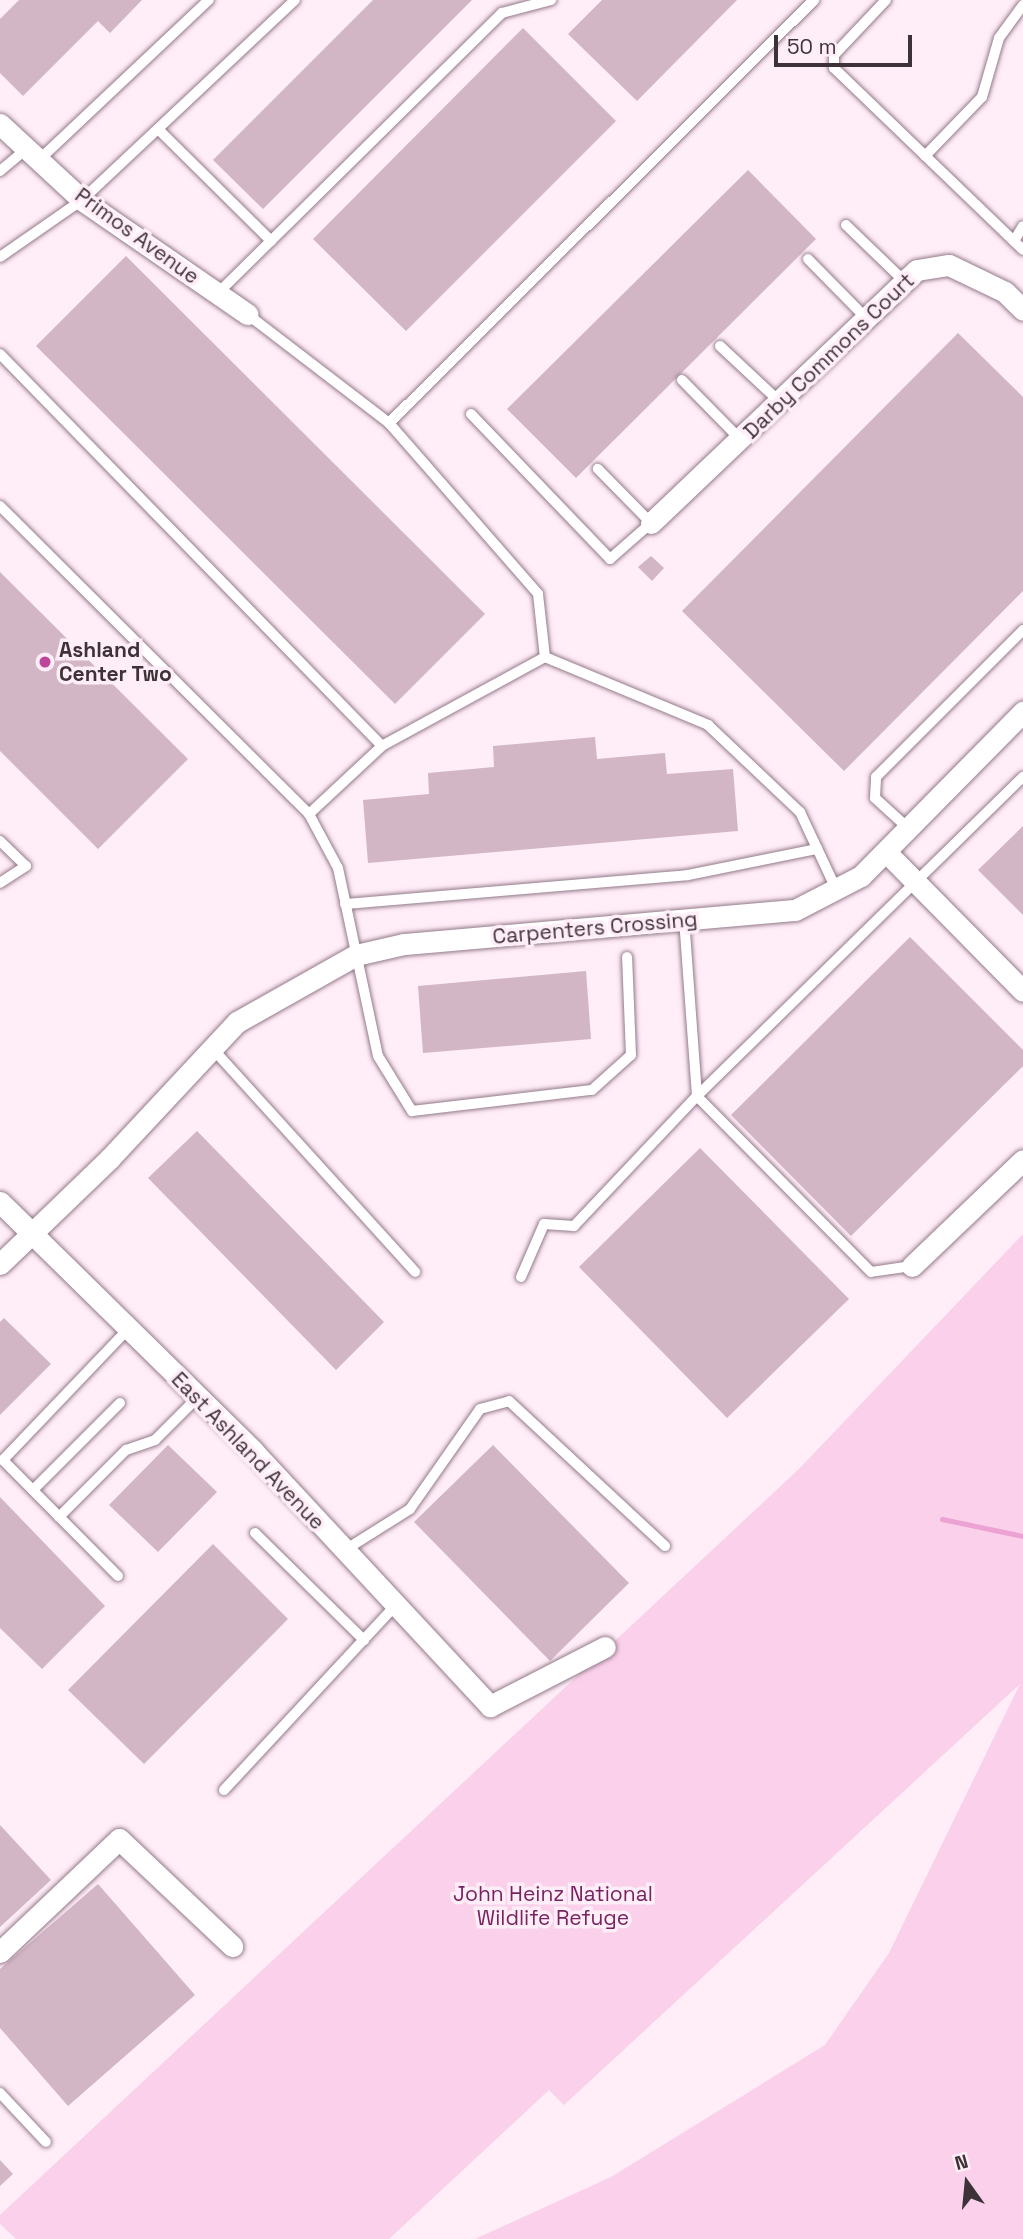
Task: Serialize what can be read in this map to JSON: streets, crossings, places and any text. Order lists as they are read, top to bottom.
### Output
{
  "streets": {
    "street": [
      "Primos Avenue",
      "Darby Commons Court",
      "Carpenters Crossing",
      "East Ashland Avenue"
    ]
  },
  "crossings": [
    ["Carpenters Crossing", "East Ashland Avenue"]
  ],
  "parks": ["John Heinz National Wildlife Refuge"],
  "places": ["Ashland Center Two"],
  "scale_bar": "50 m",
  "north": "top"
}
